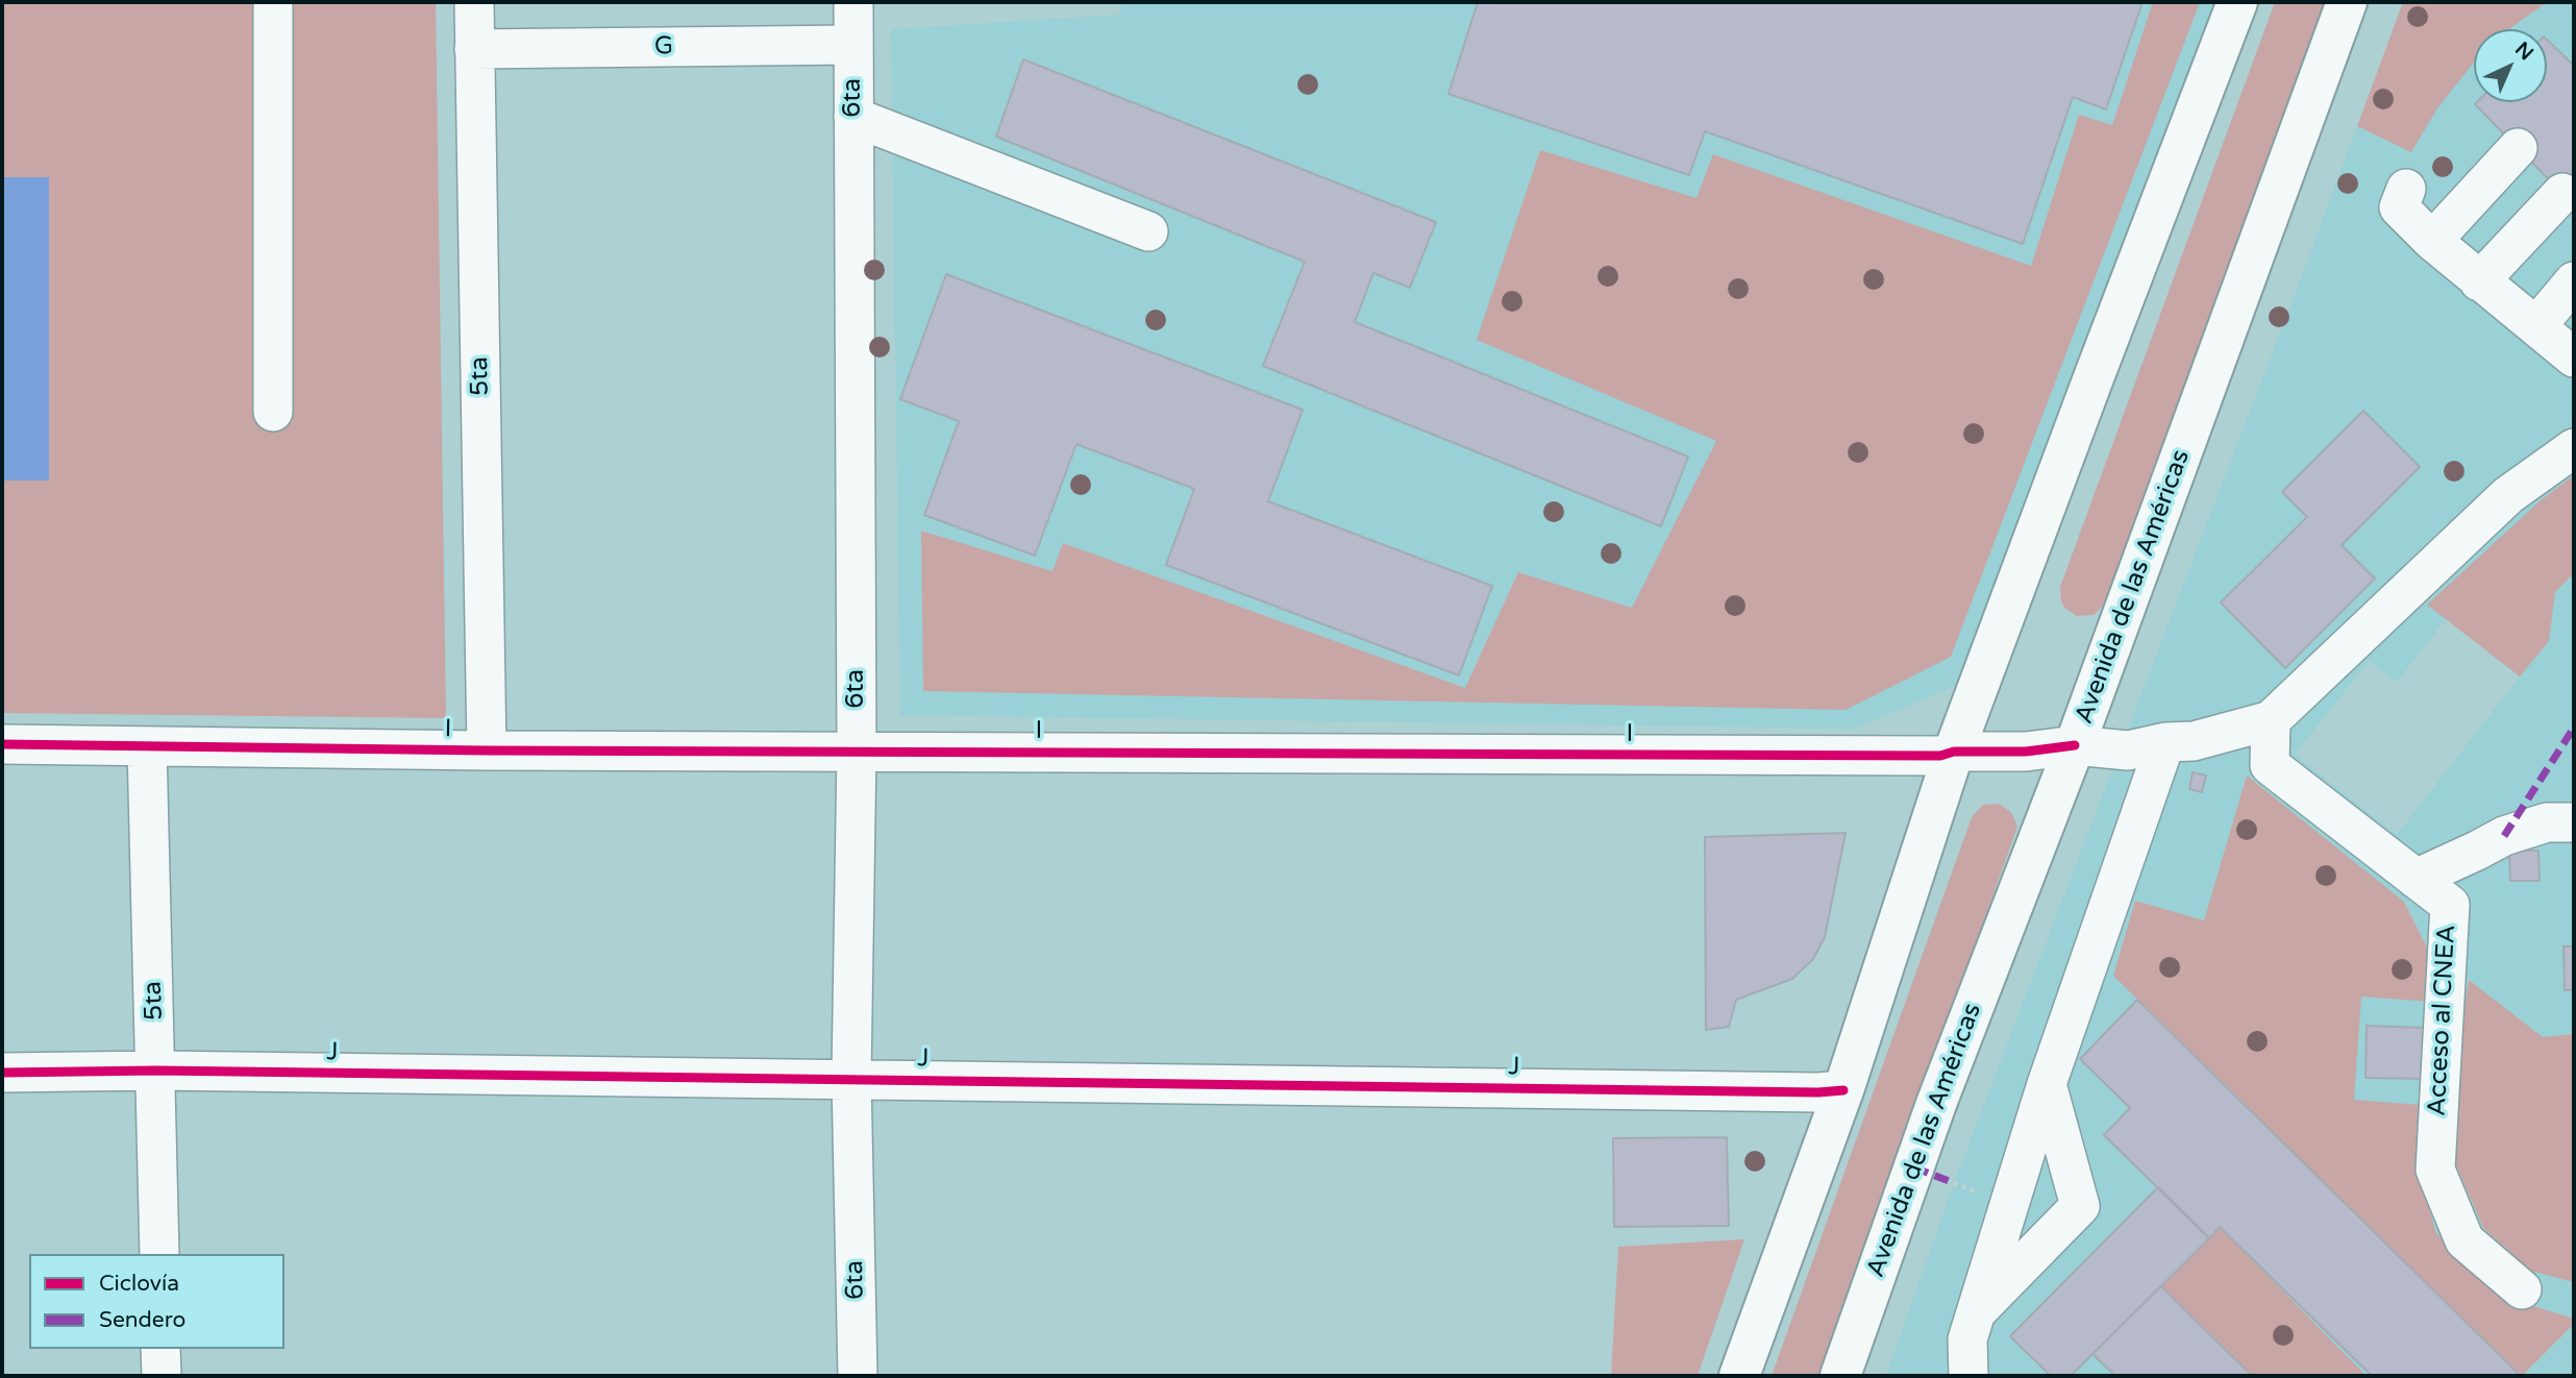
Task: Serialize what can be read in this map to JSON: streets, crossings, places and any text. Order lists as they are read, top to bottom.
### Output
{
  "streets": {
    "main road": ["Avenida de las Américas"],
    "street": [
      "G",
      "6ta",
      "5ta",
      "I",
      "Acceso al CNEA",
      "J"
    ]
  },
  "crossings": [
    ["G", "6ta"],
    ["G", "5ta"],
    ["6ta", "I"],
    ["6ta", "J"],
    ["5ta", "I"],
    ["5ta", "J"],
    ["Avenida de las Américas", "I"],
    ["I", "Acceso al CNEA"]
  ],
  "legend": ["Ciclovía", "Sendero"],
  "north": "top right"
}
